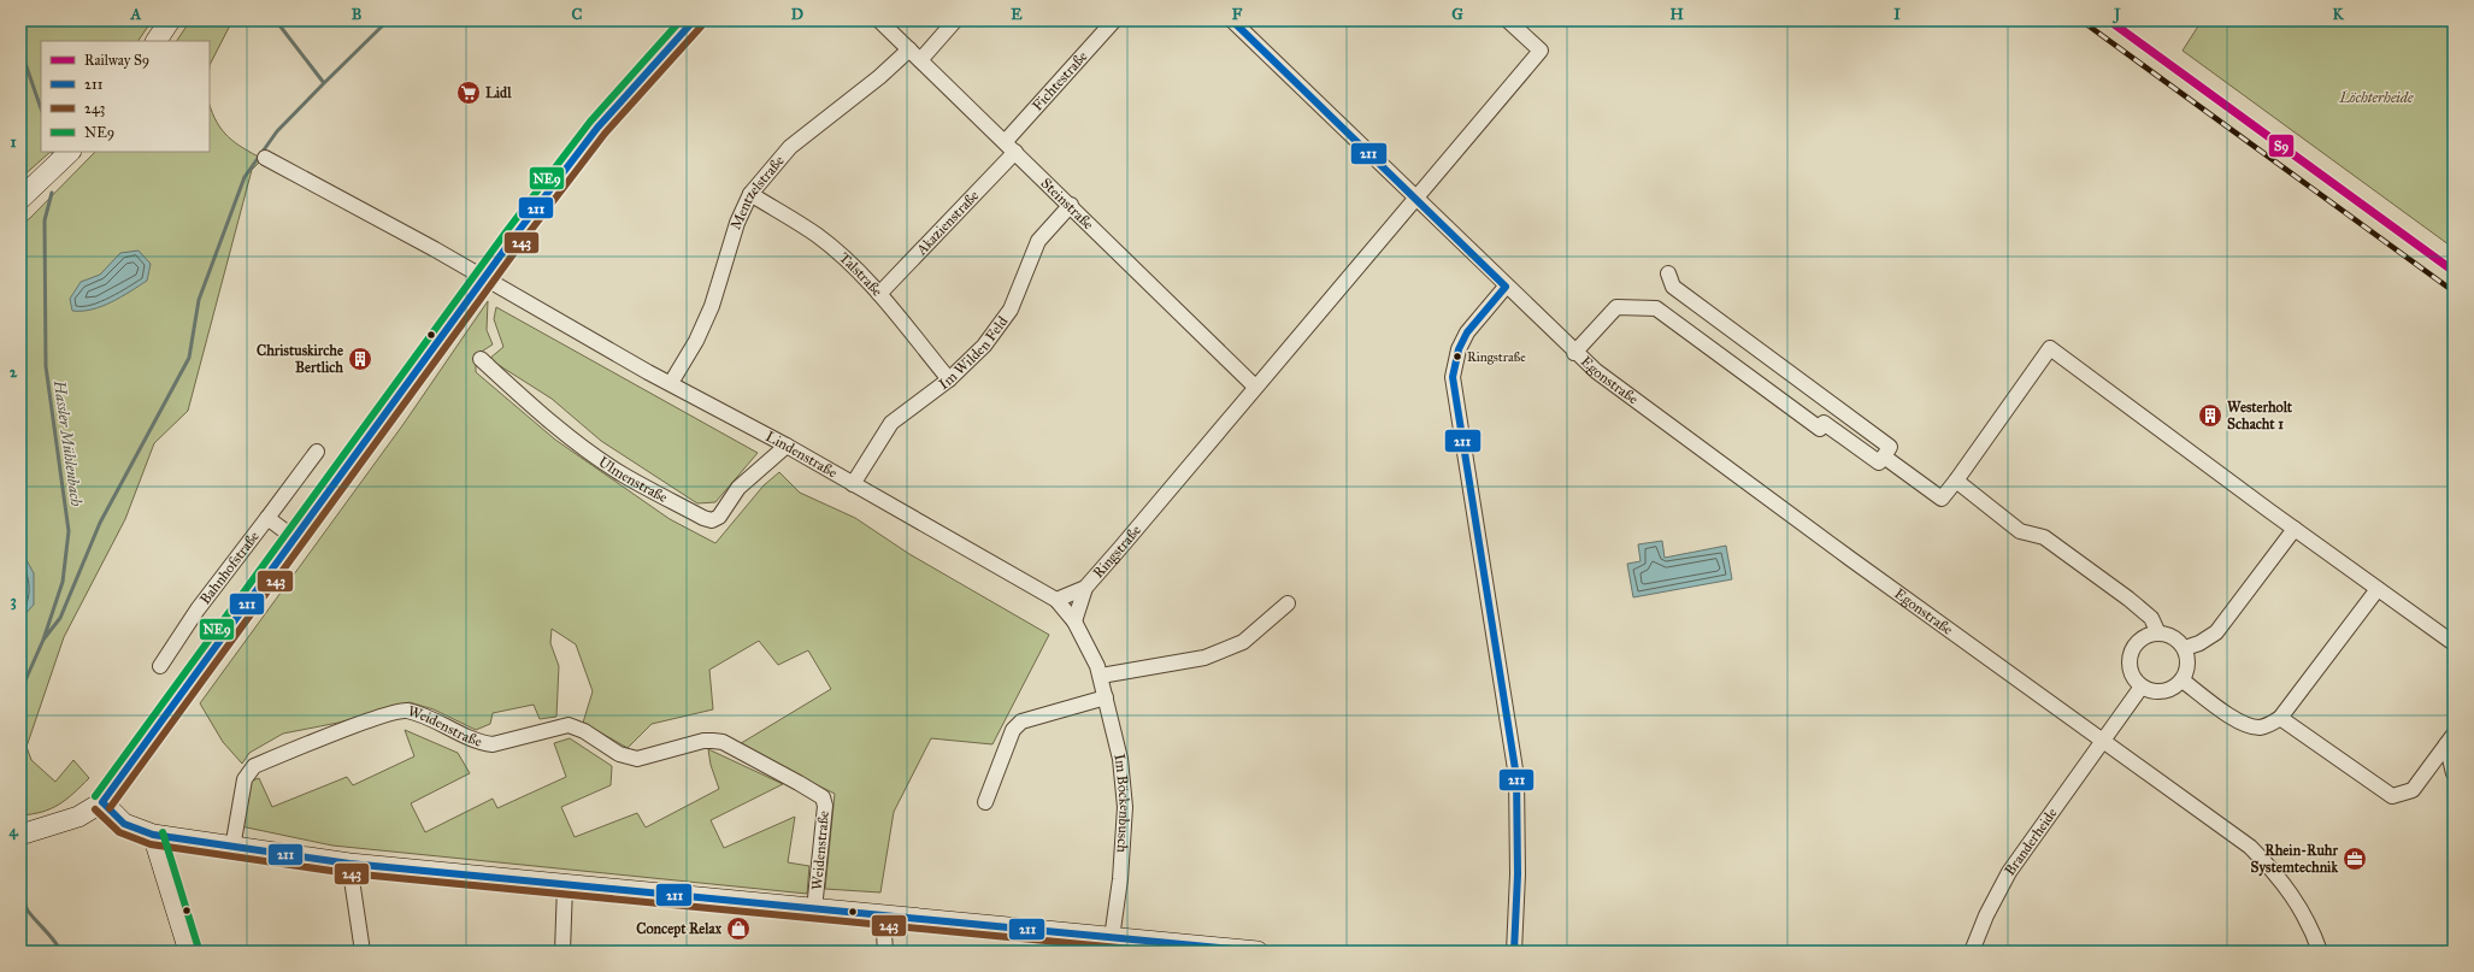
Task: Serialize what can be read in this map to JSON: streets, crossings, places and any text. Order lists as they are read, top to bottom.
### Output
{
  "streets": {
    "street": [
      "Fichtestraße",
      "Mentzelstraße",
      "Steinstraße",
      "Akazienstraße",
      "Talstraße",
      "Im Wilden Feld",
      "Egonstraße",
      "Lindenstraße",
      "Ulmenstraße",
      "Ringstraße",
      "Bahnhofstraße",
      "Weidenstraße",
      "Im Böckenbusch",
      "Branderheide"
    ]
  },
  "crossings": [
    ["Fichtestraße", "Steinstraße"],
    ["Fichtestraße", "Akazienstraße"],
    ["Mentzelstraße", "Steinstraße"],
    ["Mentzelstraße", "Talstraße"],
    ["Mentzelstraße", "Lindenstraße"],
    ["Steinstraße", "Akazienstraße"],
    ["Steinstraße", "Im Wilden Feld"],
    ["Steinstraße", "Ringstraße"],
    ["Akazienstraße", "Talstraße"],
    ["Talstraße", "Im Wilden Feld"],
    ["Im Wilden Feld", "Lindenstraße"],
    ["Egonstraße", "Ringstraße"],
    ["Egonstraße", "Branderheide"],
    ["Lindenstraße", "Ulmenstraße"],
    ["Lindenstraße", "Ringstraße"],
    ["Lindenstraße", "Im Böckenbusch"],
    ["Ringstraße", "Im Böckenbusch"]
  ],
  "water": ["Hassler Mühlenbach"],
  "parks": ["Löchterheide"],
  "places": {
    "supermarket": ["Lidl"],
    "other": ["Ringstraße"],
    "building": ["Christuskirche Bertlich", "Westerholt Schacht 1"],
    "office": ["Rhein-Ruhr Systemtechnik"],
    "shop": ["Concept Relax"]
  },
  "lines": [
    "rail line S9",
    "transit line 211",
    "transit line NE9",
    "transit line 243"
  ],
  "legend": [
    "Railway S9",
    "211",
    "243",
    "NE9"
  ],
  "grid": {
    "columns": [
      "A",
      "B",
      "C",
      "D",
      "E",
      "F",
      "G",
      "H",
      "I",
      "J",
      "K"
    ],
    "rows": [
      "1",
      "2",
      "3",
      "4"
    ]
  }
}
